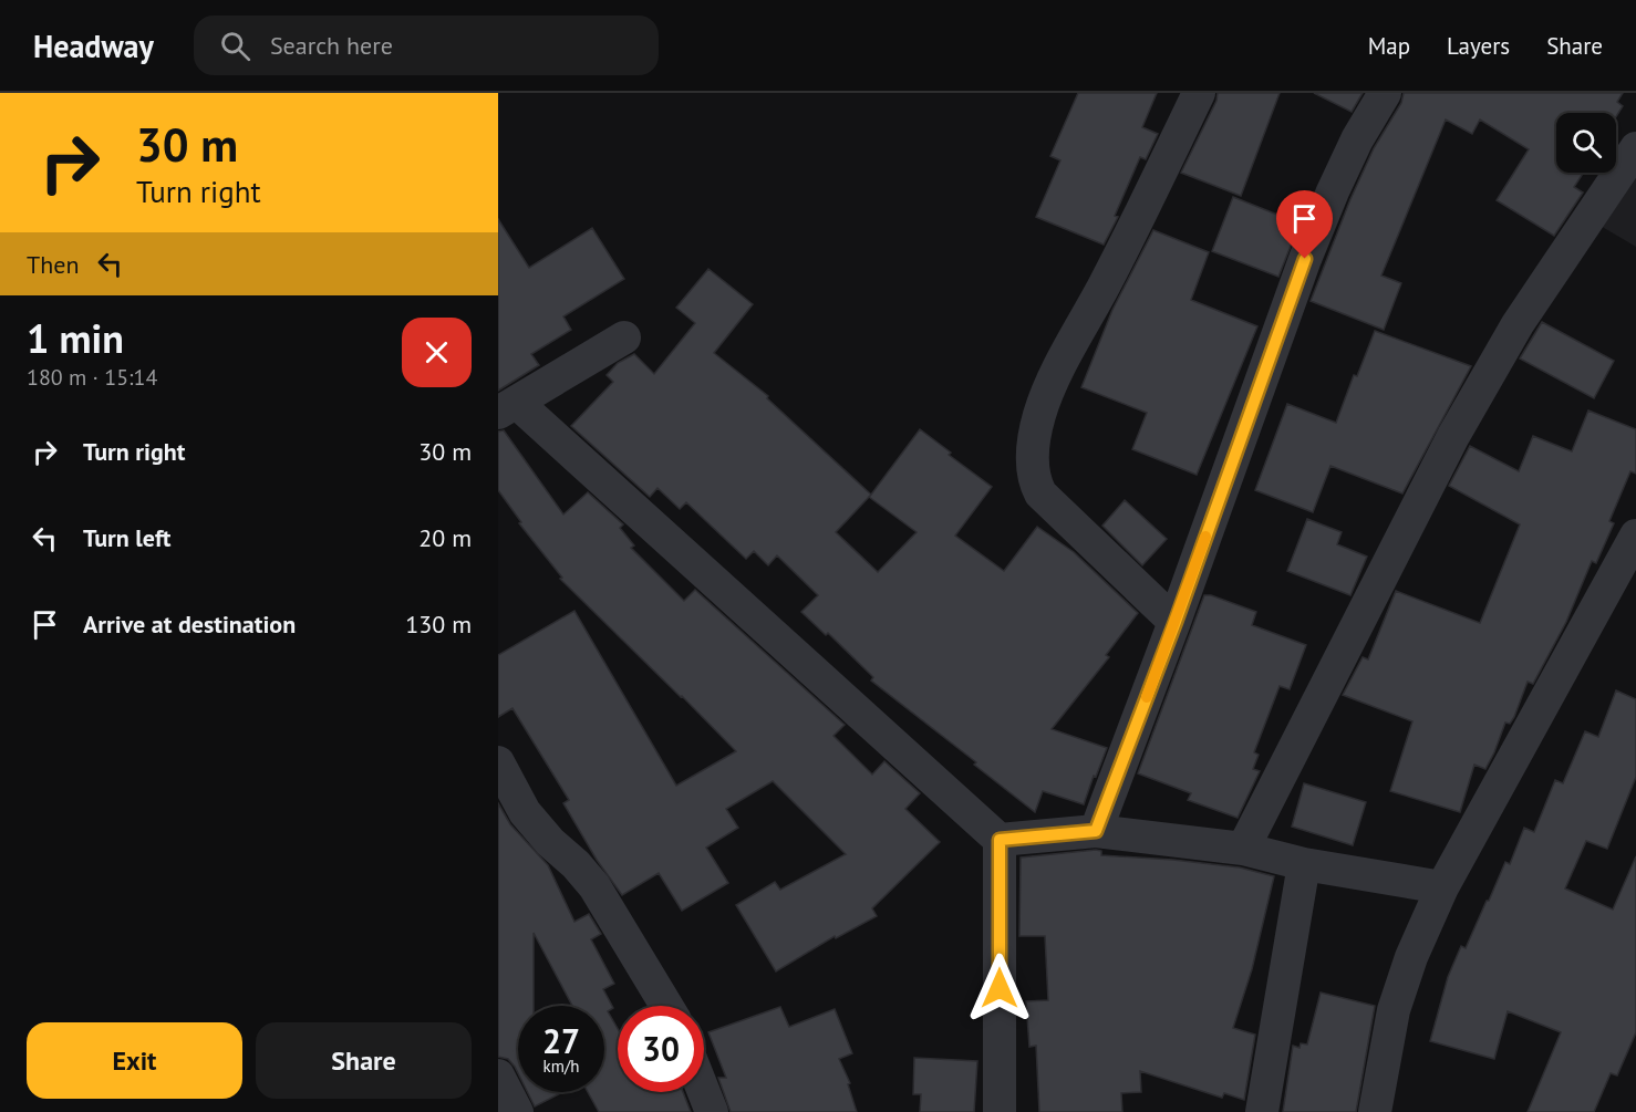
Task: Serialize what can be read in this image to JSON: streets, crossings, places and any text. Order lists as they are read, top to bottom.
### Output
{
  "page": {
    "header": "Headway",
    "search": "Search here",
    "nav": ["Map", "Layers", "Share"],
    "turn": ["30 m", "Turn right"],
    "then": "Then",
    "heading": ["1 min", "180 m · 15:14"],
    "list": [
      {
        "name": "Turn right",
        "value": "30 m"
      },
      {
        "name": "Turn left",
        "value": "20 m"
      },
      {
        "name": "Arrive at destination",
        "value": "130 m"
      }
    ],
    "speed": "27 km/h",
    "limit": "30",
    "buttons": ["Exit", "Share"]
  }
}
